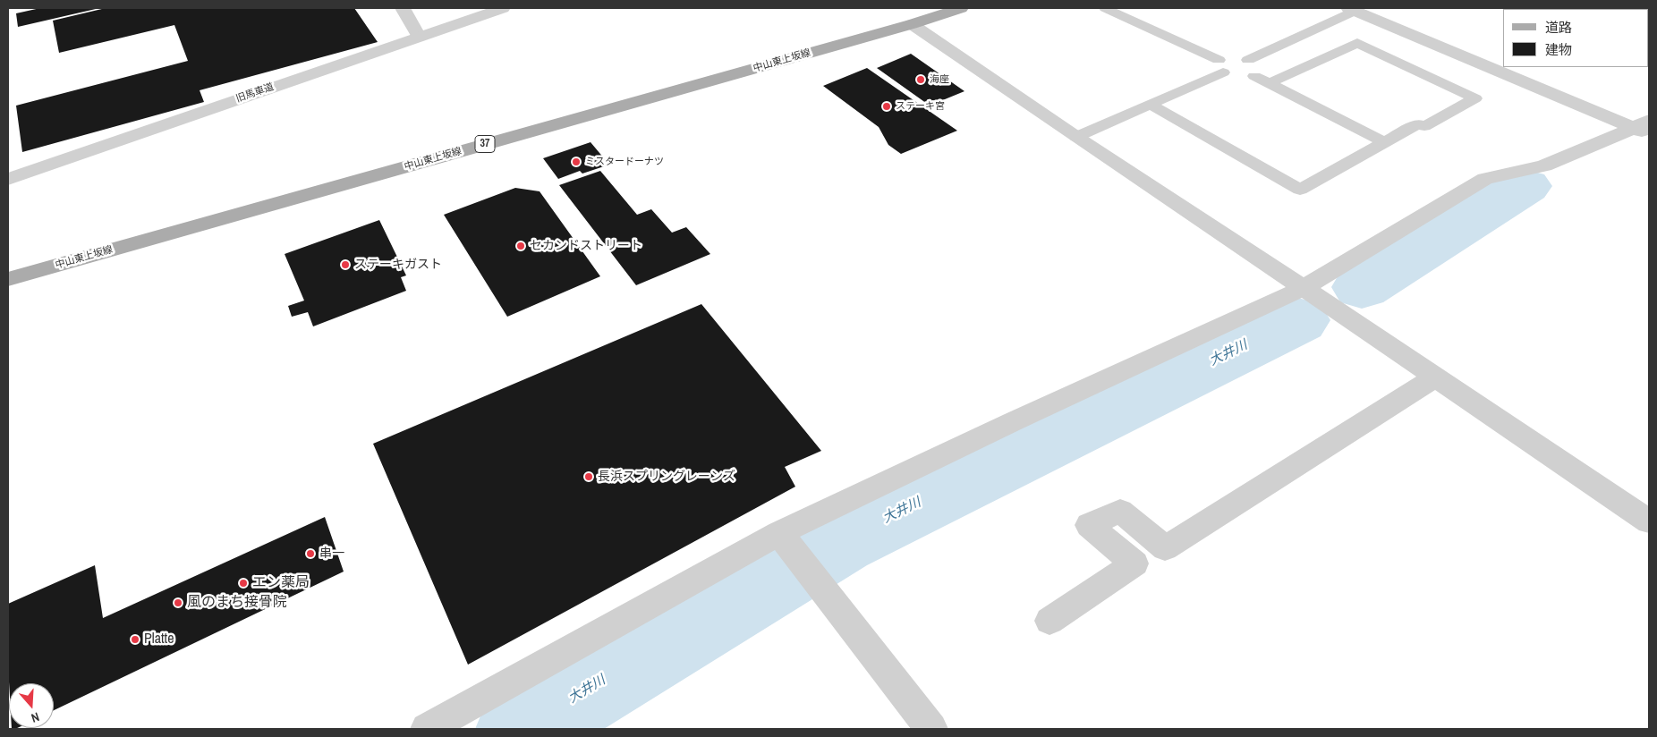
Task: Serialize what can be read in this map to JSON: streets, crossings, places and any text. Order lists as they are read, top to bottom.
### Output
{
  "streets": {
    "main road": ["中山東上坂線", "37"],
    "street": ["旧馬車道"]
  },
  "water": ["大井川"],
  "places": [
    "海座",
    "ステーキ宮",
    "ミスタードーナツ",
    "セカンドストリート",
    "ステーキガスト",
    "長浜スプリングレーンズ",
    "串一",
    "エン薬局",
    "風のまち接骨院",
    "Platte"
  ],
  "legend": ["道路", "建物"],
  "north": "bottom"
}
